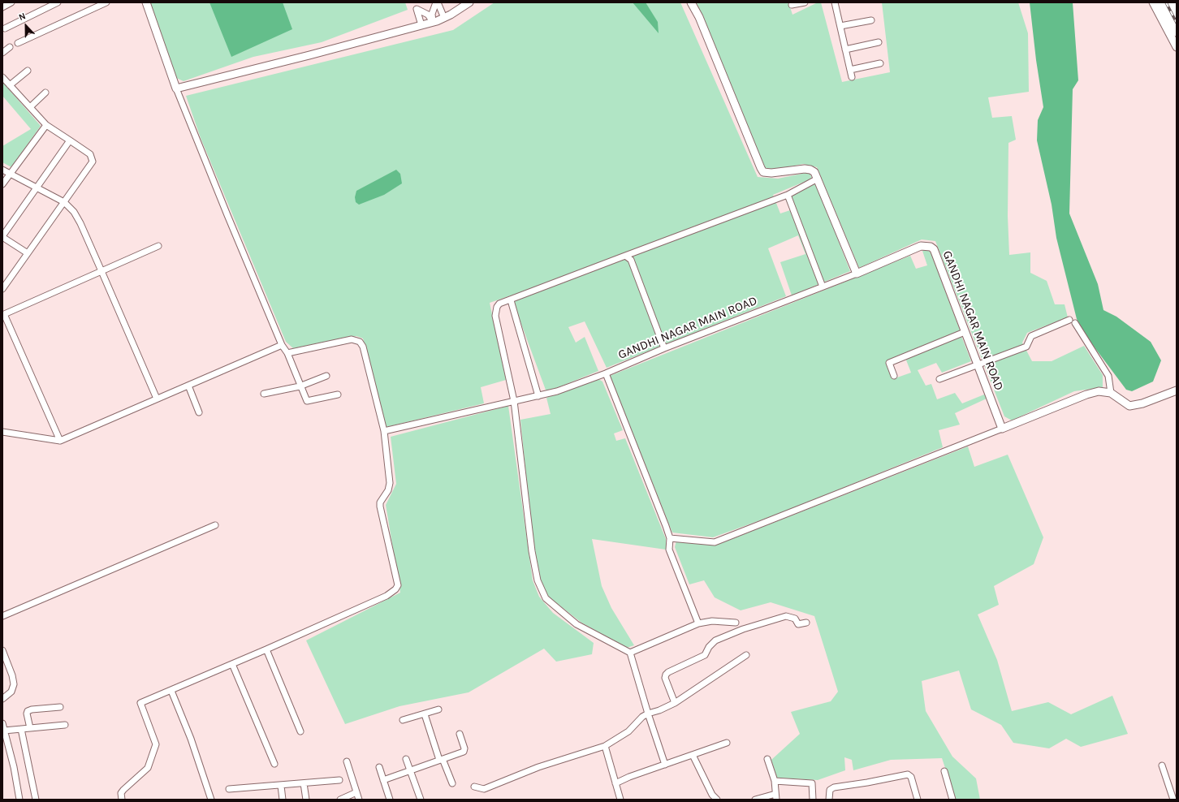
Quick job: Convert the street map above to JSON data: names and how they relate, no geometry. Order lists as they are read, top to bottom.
{
  "streets": {
    "street": ["GANDHI NAGAR MAIN ROAD"]
  },
  "north": "top"
}
